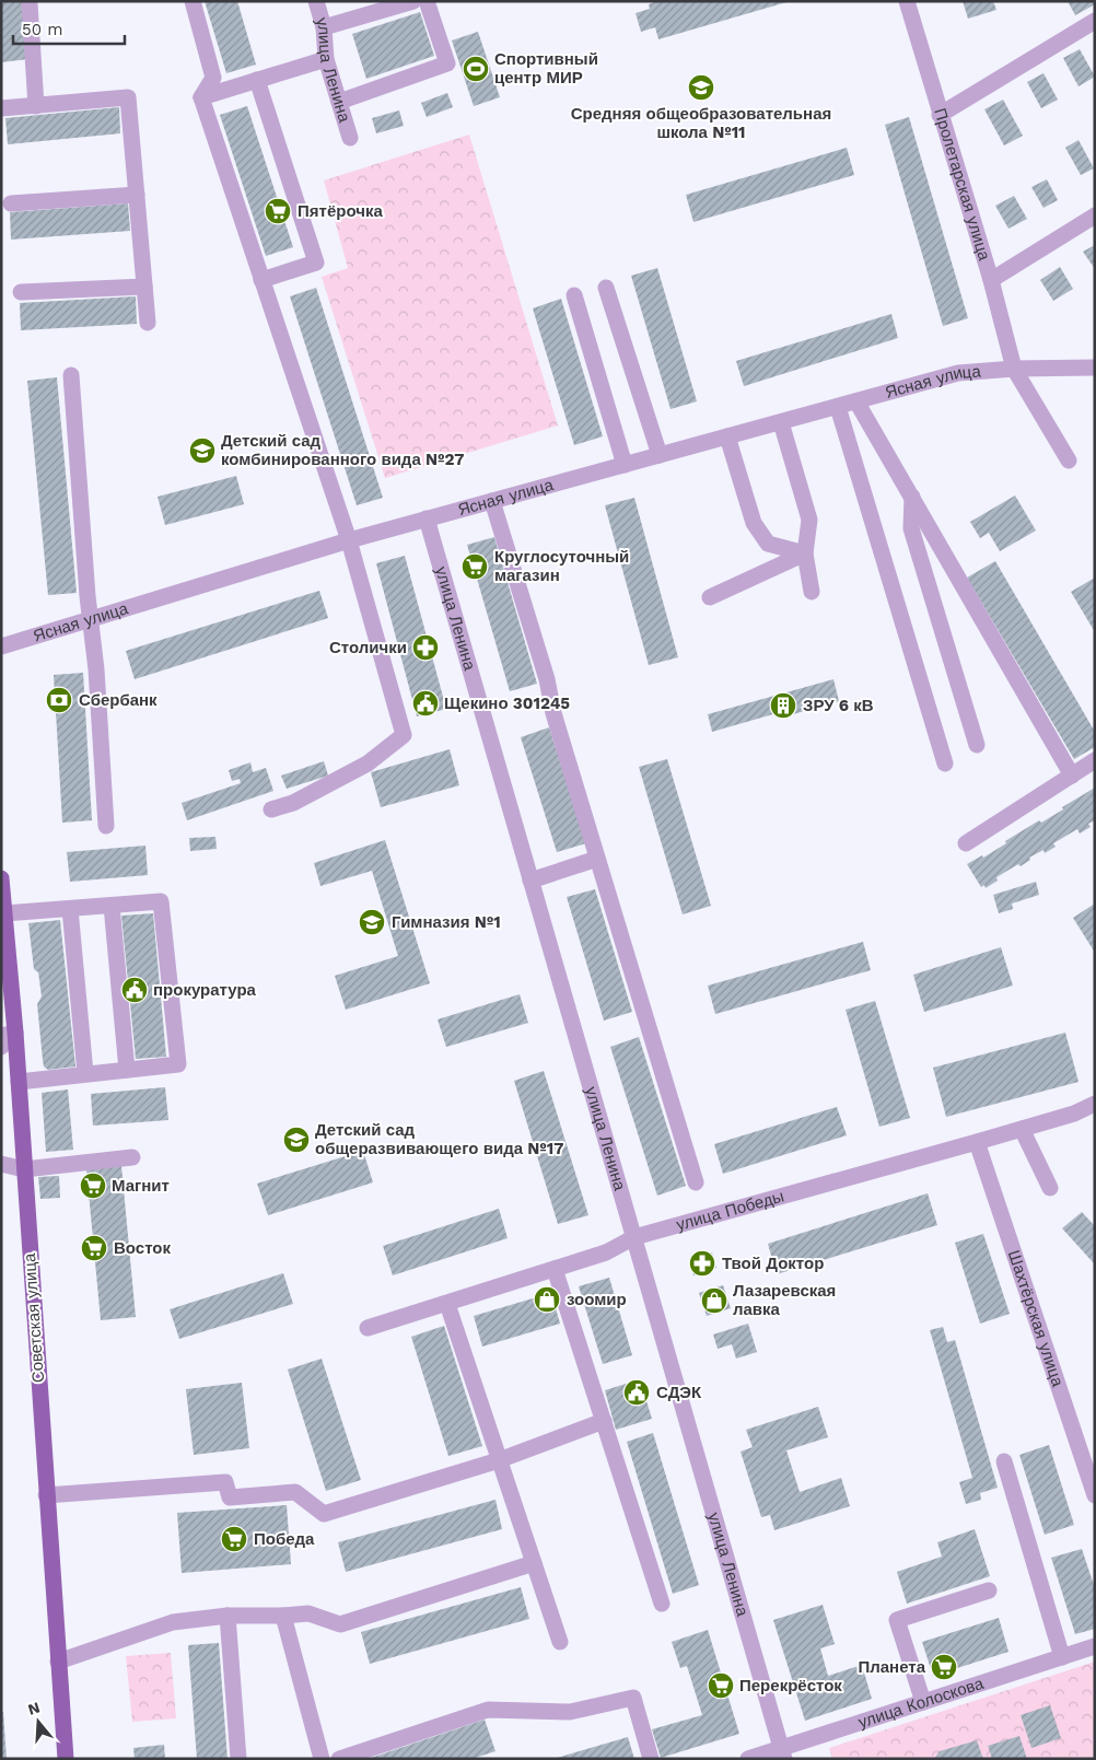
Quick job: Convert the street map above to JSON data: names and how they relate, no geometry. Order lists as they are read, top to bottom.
{
  "streets": {
    "main road": ["Советская улица"],
    "street": [
      "улица Ленина",
      "Пролетарская улица",
      "Ясная улица",
      "улица Победы",
      "Шахтёрская улица",
      "улица Колоскова"
    ]
  },
  "crossings": [
    ["улица Ленина", "Ясная улица"],
    ["улица Ленина", "улица Победы"],
    ["улица Ленина", "улица Колоскова"],
    ["Пролетарская улица", "Ясная улица"],
    ["улица Победы", "Шахтёрская улица"]
  ],
  "places": {
    "sports": ["Спортивный центр МИР"],
    "school or university": [
      "Средняя общеобразовательная школа №11",
      "Детский сад комбинированного вида №27",
      "Гимназия №1",
      "Детский сад общеразвивающего вида №17"
    ],
    "supermarket": [
      "Пятёрочка",
      "Круглосуточный магазин",
      "Магнит",
      "Восток",
      "Победа",
      "Планета",
      "Перекрёсток"
    ],
    "pharmacy": ["Столички", "Твой Доктор"],
    "bank": ["Сбербанк"],
    "public building": ["Щекино 301245", "прокуратура", "СДЭК"],
    "building": ["ЗРУ 6 кВ"],
    "shop": ["зоомир", "Лазаревская лавка"]
  },
  "scale_bar": "50 m",
  "north": "top"
}
